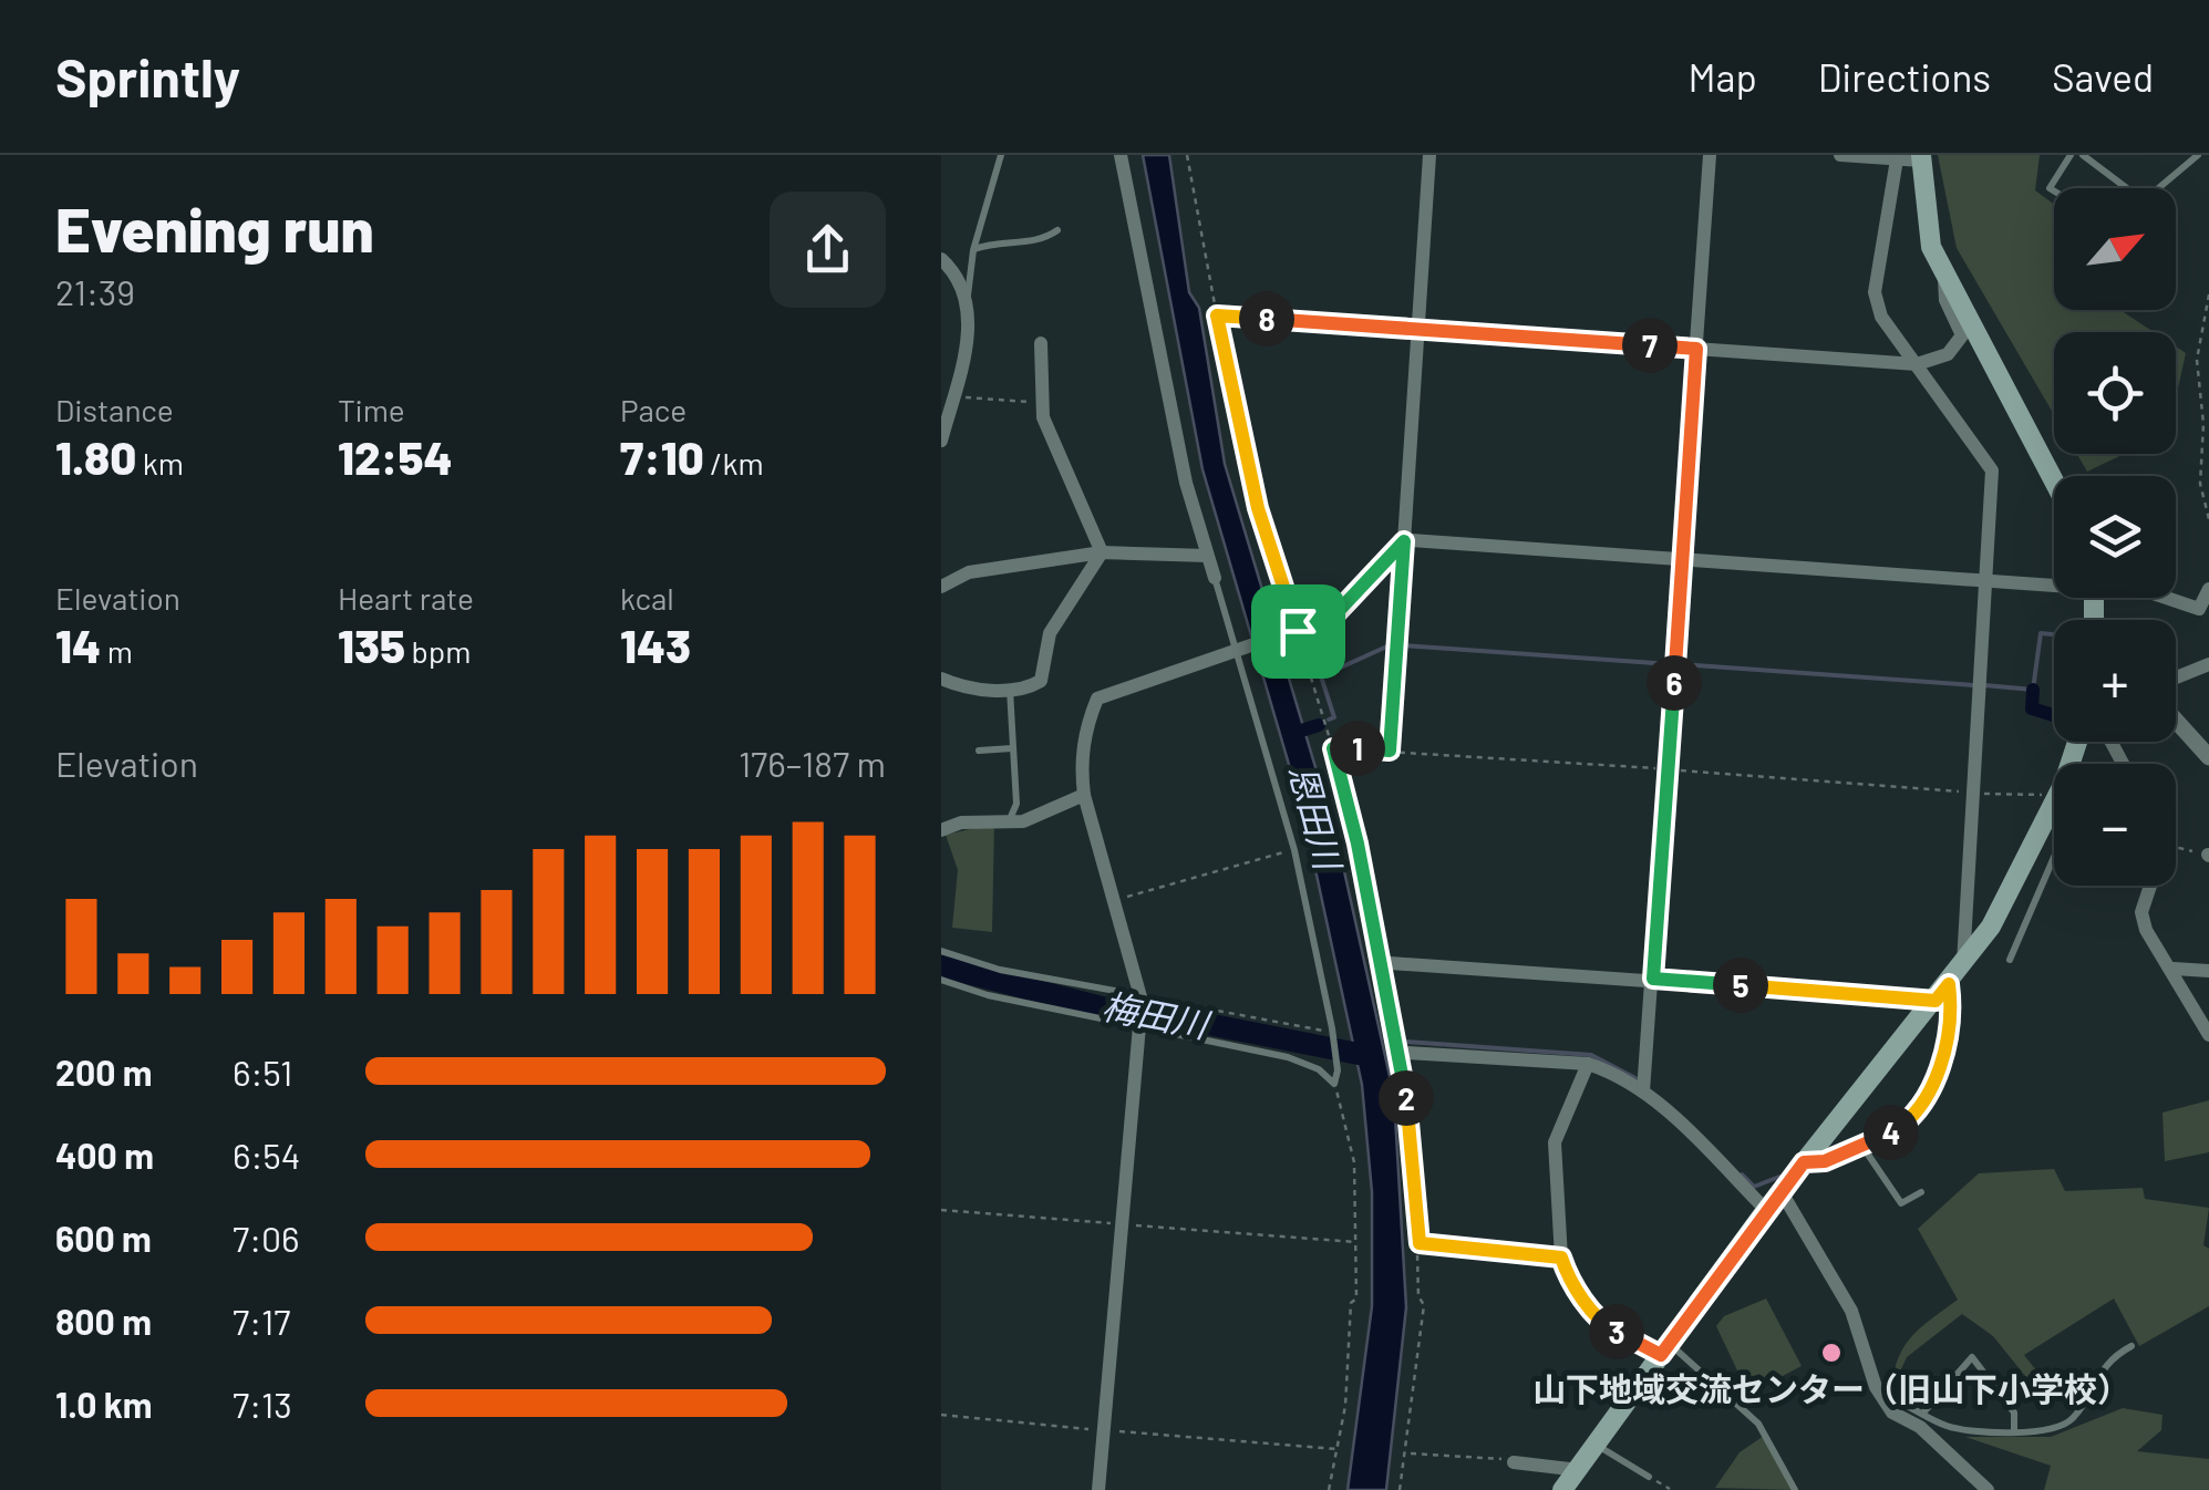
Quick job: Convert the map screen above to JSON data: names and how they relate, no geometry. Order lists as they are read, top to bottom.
{
  "water": ["恩田川", "梅田川"],
  "places": ["山下地域交流センター（旧山下小学校）"],
  "north": "top right",
  "page": {
    "header": "Sprintly",
    "nav": ["Map", "Directions", "Saved"],
    "heading": ["Evening run", "21:39"],
    "map_buttons": ["+", "−"],
    "pins": [
      "8",
      "7",
      "6",
      "1",
      "5",
      "2",
      "4",
      "3"
    ],
    "stats": [
      ["Distance", "1.80 km"],
      ["Time", "12:54"],
      ["Pace", "7:10 /km"],
      ["Elevation", "14 m"],
      ["Heart rate", "135 bpm"],
      ["kcal", "143"]
    ],
    "chart": ["Elevation", "176–187 m"],
    "list": [
      {
        "name": "200 m",
        "note": "6:51"
      },
      {
        "name": "400 m",
        "note": "6:54"
      },
      {
        "name": "600 m",
        "note": "7:06"
      },
      {
        "name": "800 m",
        "note": "7:17"
      },
      {
        "name": "1.0 km",
        "note": "7:13"
      }
    ]
  }
}
